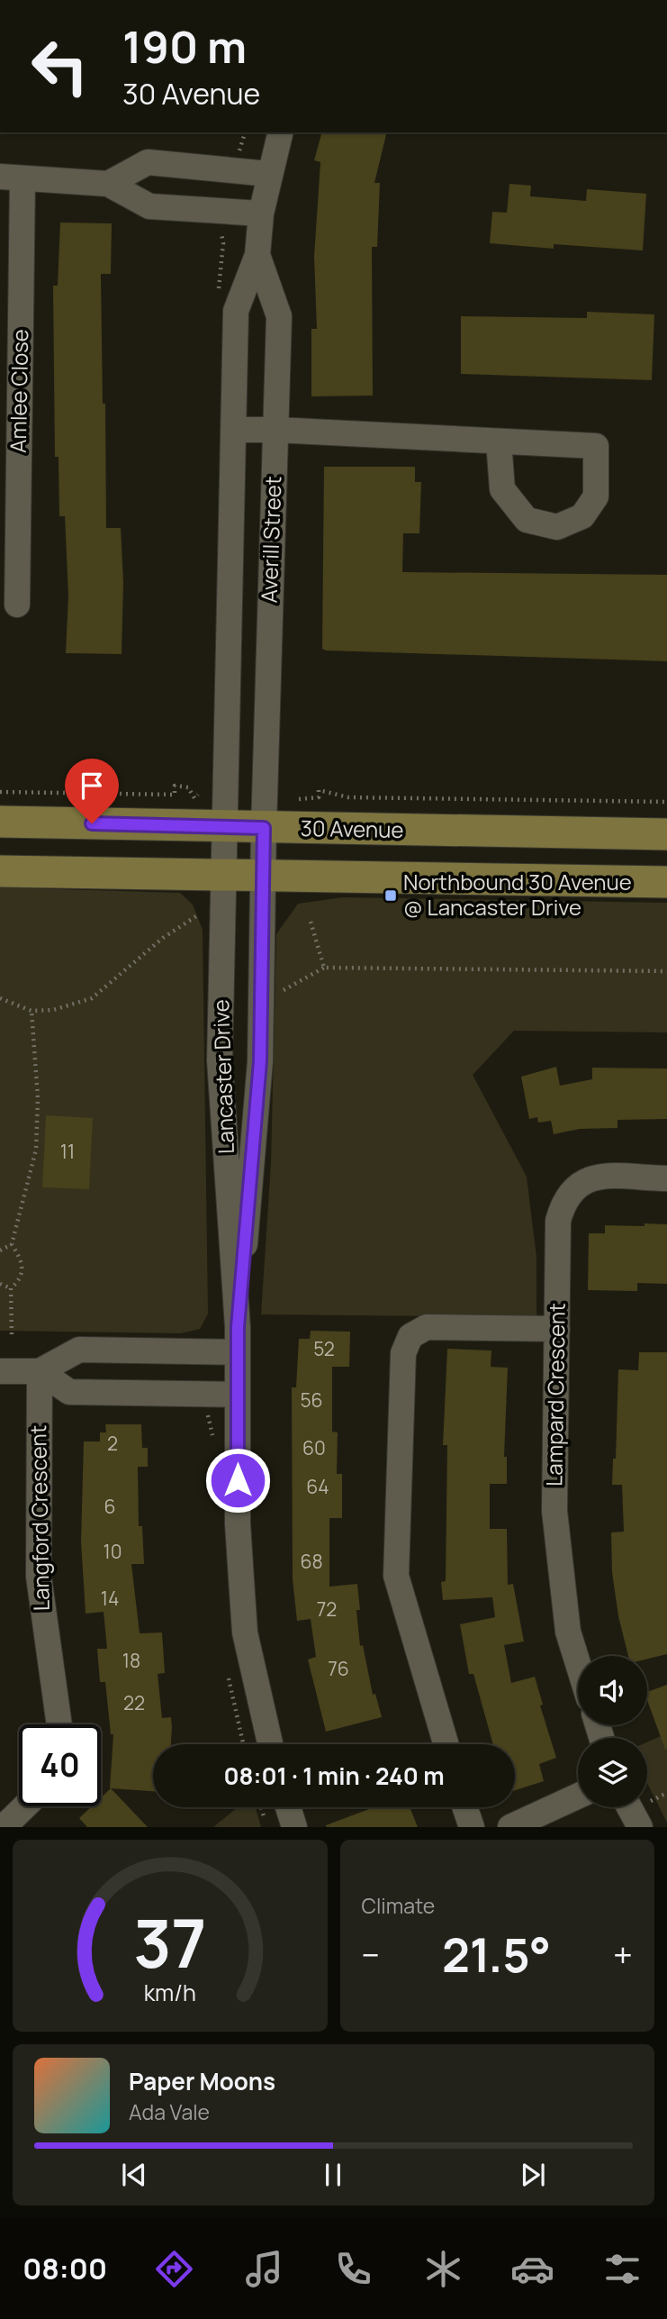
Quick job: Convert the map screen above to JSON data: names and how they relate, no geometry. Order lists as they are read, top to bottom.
{
  "streets": {
    "main road": ["30 Avenue"],
    "street": [
      "Amlee Close",
      "Averill Street",
      "Lancaster Drive",
      "Lampard Crescent",
      "Langford Crescent"
    ]
  },
  "crossings": [
    ["Averill Street", "30 Avenue"],
    ["Averill Street", "Lancaster Drive"],
    ["30 Avenue", "Lancaster Drive"]
  ],
  "places": {
    "transit": ["Northbound 30 Avenue @ Lancaster Drive"]
  },
  "house_numbers": [
    "11",
    "52",
    "56",
    "2",
    "60",
    "64",
    "6",
    "10",
    "68",
    "14",
    "72",
    "18",
    "76",
    "22"
  ],
  "page": {
    "turn": ["190 m", "30 Avenue"],
    "limit": "40",
    "trip": "08:01 · 1 min · 240 m",
    "tile": "Climate",
    "heat": ["−", "21.5°", "+"],
    "song": ["Paper Moons", "Ada Vale"],
    "tabs": "08:00",
    "gauge": ["37", "km/h"]
  }
}
